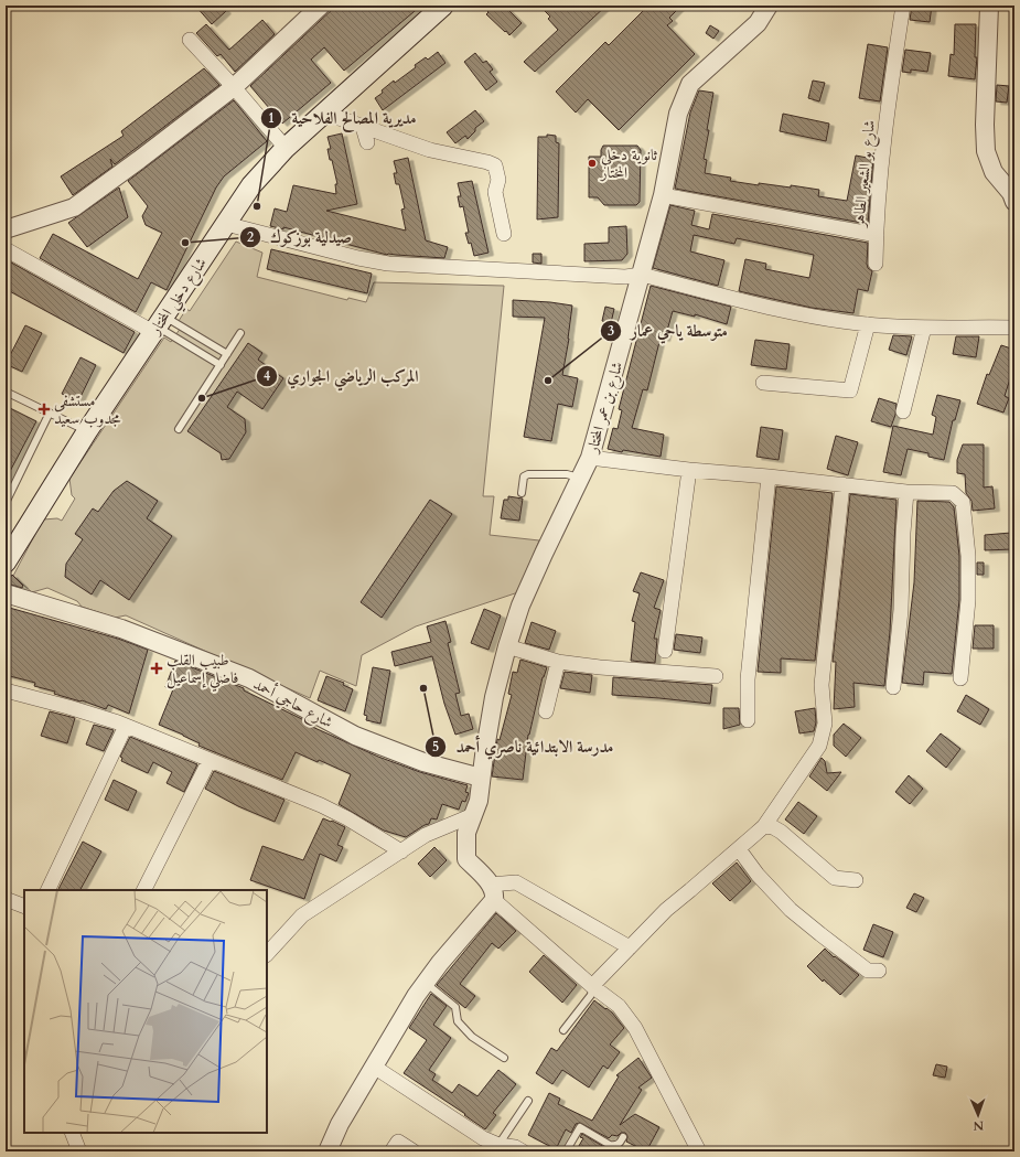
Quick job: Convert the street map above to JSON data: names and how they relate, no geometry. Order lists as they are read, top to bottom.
{
  "streets": {
    "main road": ["شارع دخلي المختار"],
    "street": ["شارع بو الشعير الطاهر", "شارع بن عمر المختار", "شارع حاجي أحمد"]
  },
  "crossings": [
    ["شارع بو الشعير الطاهر", "شارع بن عمر المختار"],
    ["شارع بن عمر المختار", "شارع حاجي أحمد"]
  ],
  "places": {
    "other": [
      "ثانوية دخلي المختار",
      "مديرية المصالح الفلاحية",
      "صيدلية بوزكوك",
      "متوسطة ياحي عمار",
      "المركب الرياضي الجواري",
      "مدرسة الابتدائية ناصري أحمد"
    ],
    "health": ["مستشفى مجدوب سعيد", "طبيب القلب فاضلي إسماعيل"]
  },
  "north": "bottom"
}
